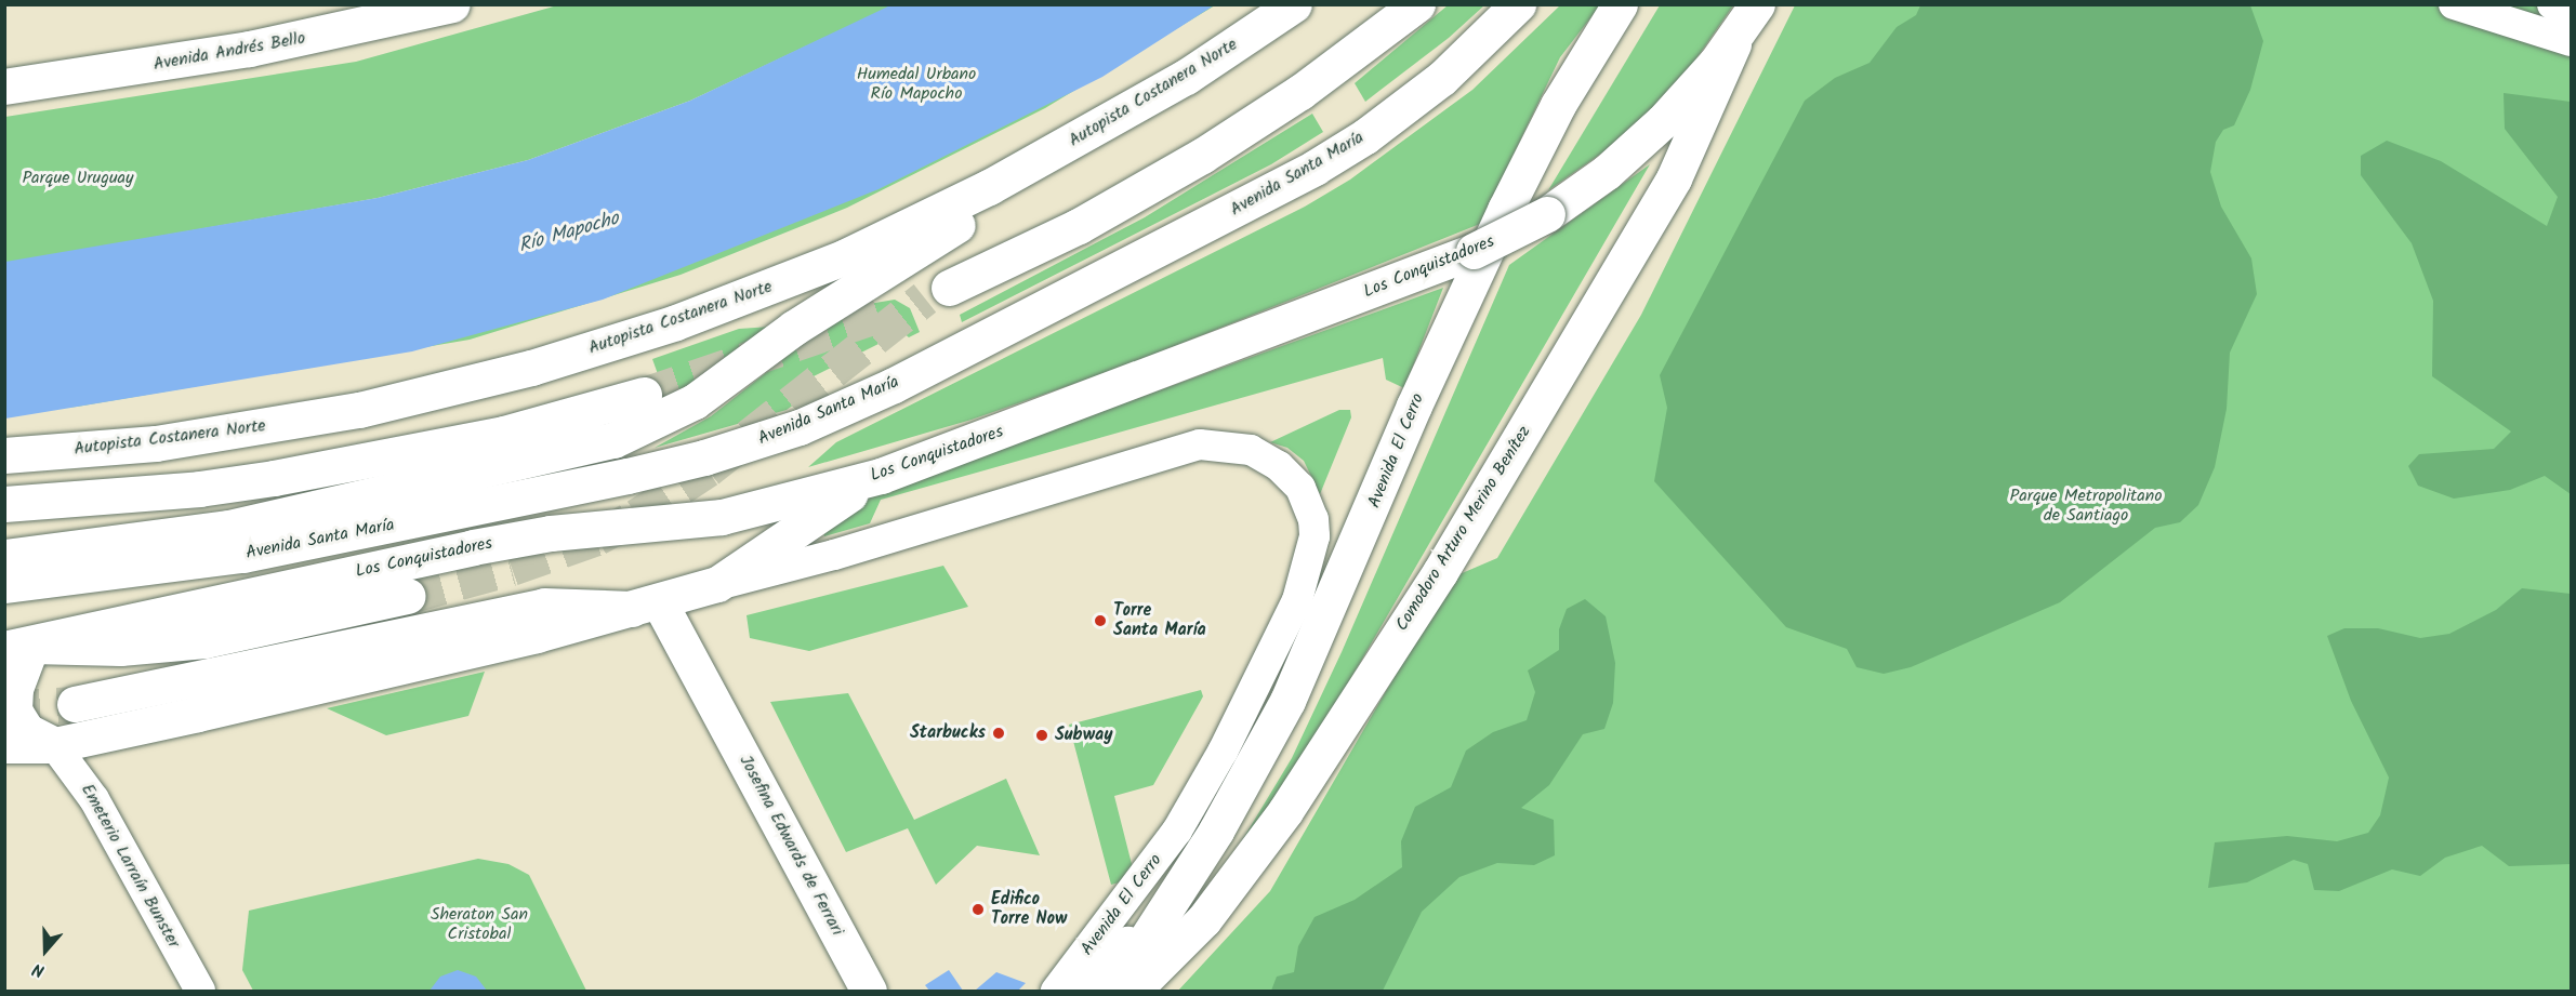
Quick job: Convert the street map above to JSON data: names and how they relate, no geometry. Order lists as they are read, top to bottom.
{
  "streets": {
    "main road": [
      "Avenida Andrés Bello",
      "Autopista Costanera Norte",
      "Avenida Santa María",
      "Los Conquistadores",
      "Avenida El Cerro",
      "Comodoro Arturo Merino Benítez",
      "Josefina Edwards de Ferrari"
    ],
    "street": ["Emeterio Larraín Bunster"]
  },
  "crossings": [
    ["Los Conquistadores", "Comodoro Arturo Merino Benítez"]
  ],
  "water": ["Río Mapocho"],
  "parks": [
    "Humedal Urbano Río Mapocho",
    "Parque Uruguay",
    "Parque Metropolitano de Santiago",
    "Sheraton San Cristobal"
  ],
  "places": [
    "Torre Santa María",
    "Starbucks",
    "Subway",
    "Edifico Torre Now"
  ],
  "north": "bottom"
}
